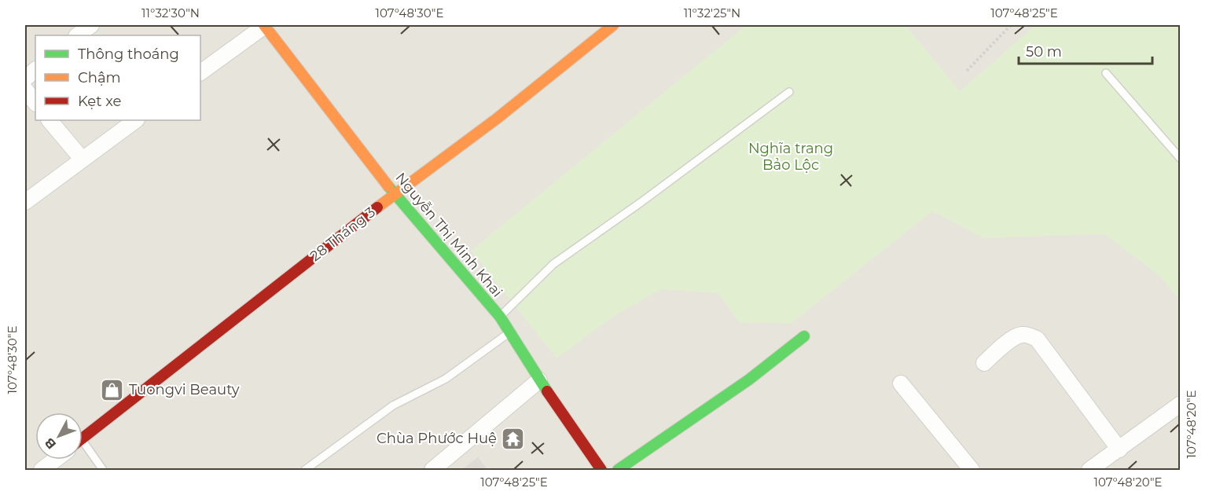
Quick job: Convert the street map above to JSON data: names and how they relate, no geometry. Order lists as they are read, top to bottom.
{
  "streets": {
    "street": ["28 Tháng 3", "Nguyễn Thị Minh Khai"]
  },
  "crossings": [
    ["28 Tháng 3", "Nguyễn Thị Minh Khai"]
  ],
  "parks": ["Nghĩa trang Bảo Lộc"],
  "places": {
    "shop": ["Tuongvi Beauty"],
    "temple": ["Chùa Phước Huệ"]
  },
  "legend": ["Thông thoáng", "Chậm", "Kẹt xe"],
  "scale_bar": "50 m",
  "north": "bottom left",
  "coordinates": [
    "11°32'30\"N",
    "107°48'30\"E",
    "11°32'25\"N",
    "107°48'25\"E",
    "107°48'20\"E"
  ]
}
